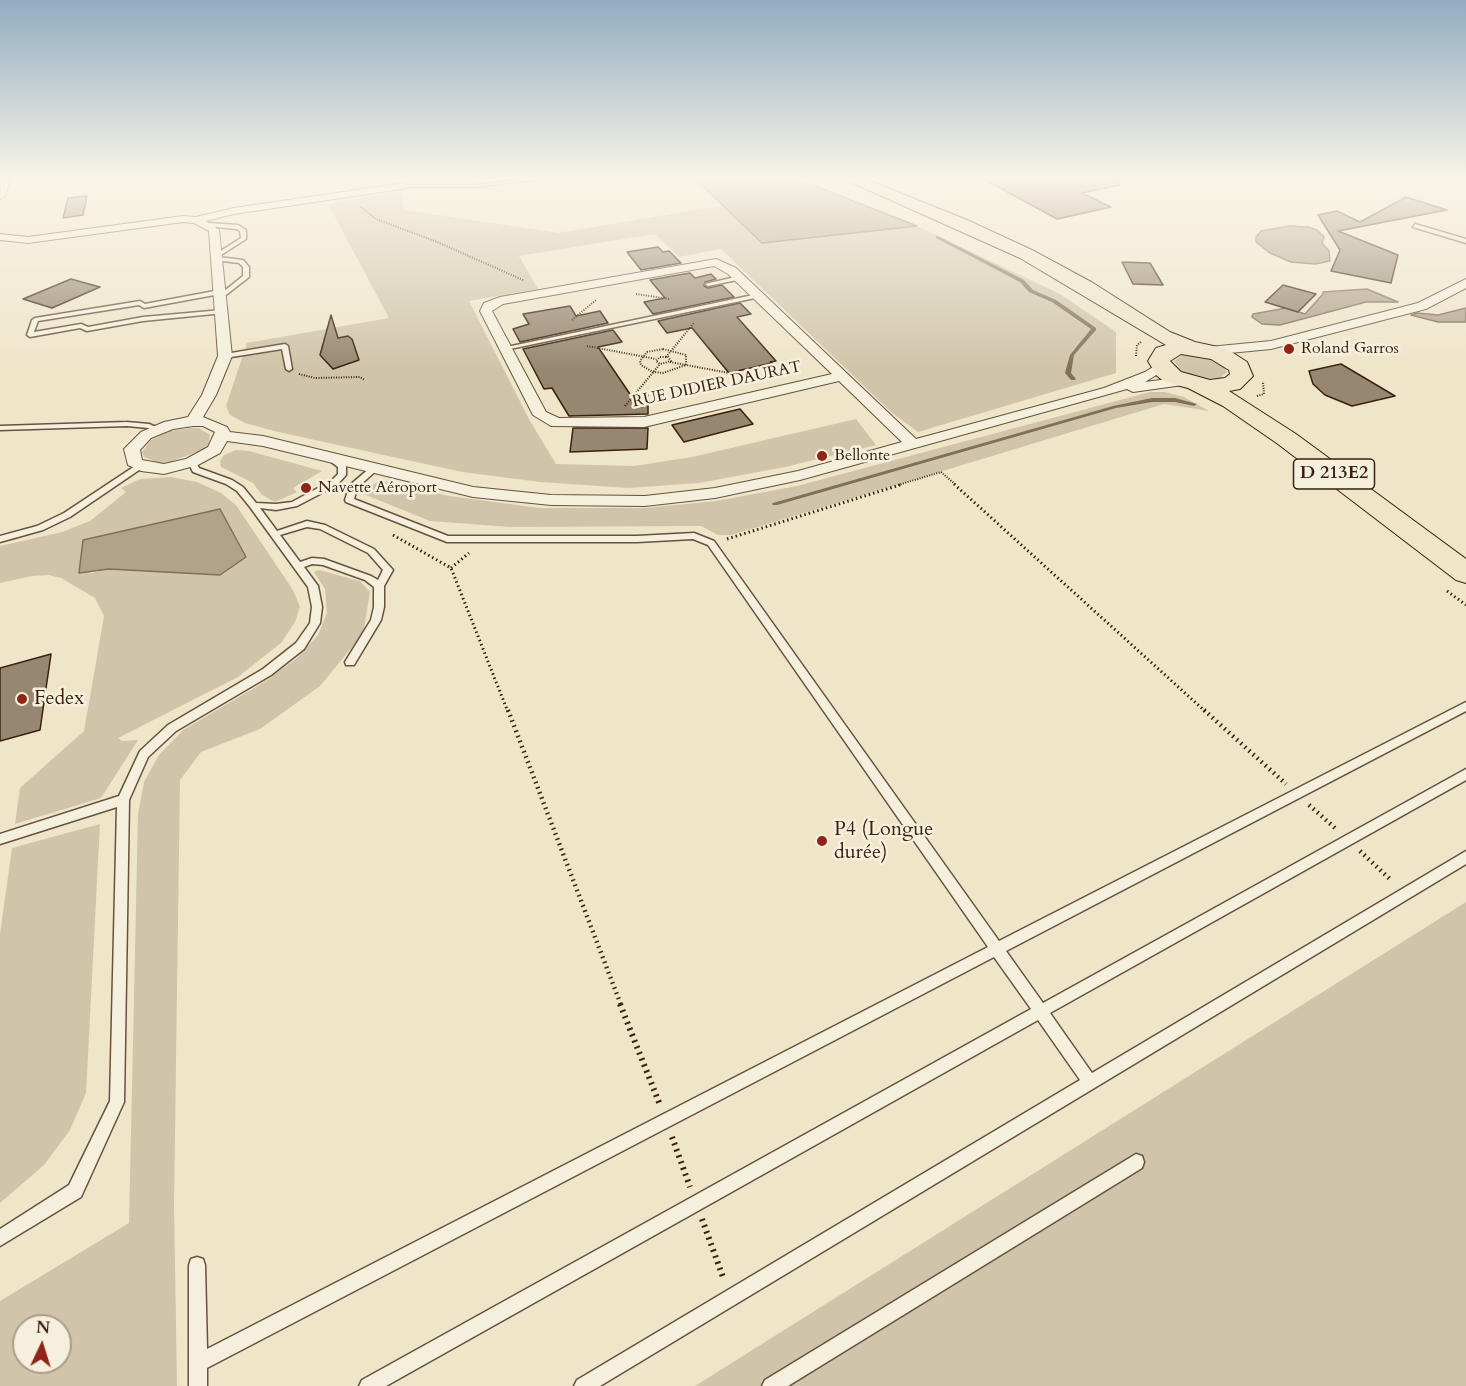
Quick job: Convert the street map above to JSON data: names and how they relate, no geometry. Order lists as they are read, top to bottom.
{
  "streets": {
    "main road": ["D 213E2"],
    "street": ["RUE DIDIER DAURAT"]
  },
  "places": [
    "Roland Garros",
    "Bellonte",
    "Navette Aéroport",
    "Fedex",
    "P4 (Longue durée)"
  ],
  "north": "top"
}
